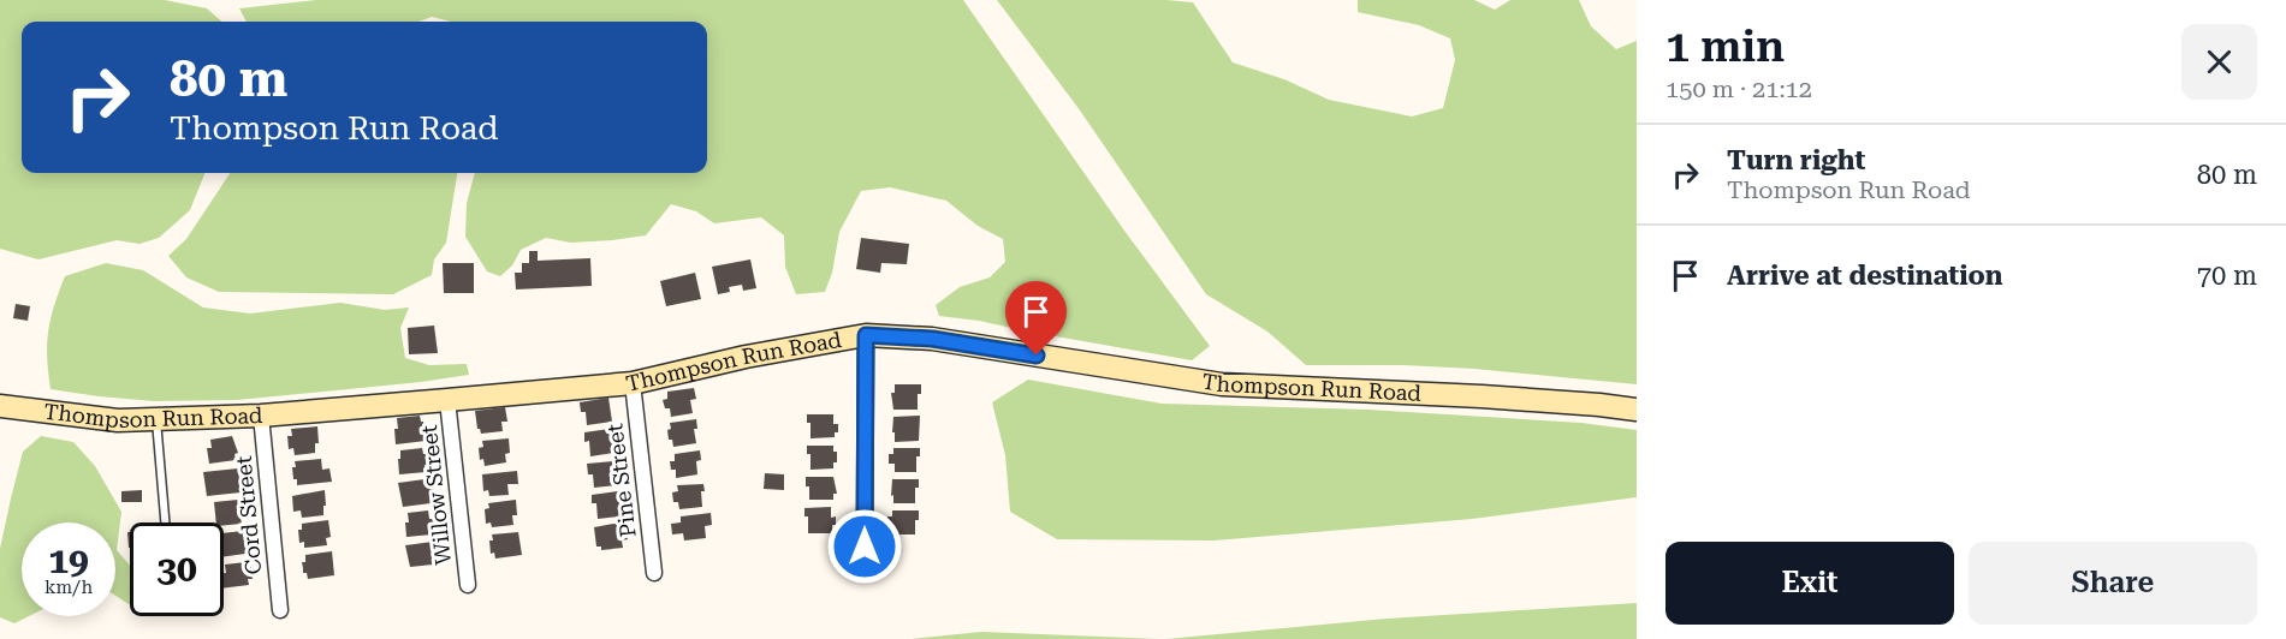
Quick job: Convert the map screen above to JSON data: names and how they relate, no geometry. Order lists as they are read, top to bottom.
{
  "streets": {
    "street": [
      "Thompson Run Road",
      "Pine Street",
      "Willow Street",
      "Cord Street"
    ]
  },
  "crossings": [
    ["Thompson Run Road", "Pine Street"],
    ["Thompson Run Road", "Willow Street"],
    ["Thompson Run Road", "Cord Street"]
  ],
  "page": {
    "heading": ["1 min", "150 m · 21:12"],
    "turn": ["80 m", "Thompson Run Road"],
    "list": [
      {
        "name": "Turn right",
        "note": "Thompson Run Road",
        "value": "80 m"
      },
      {
        "name": "Arrive at destination",
        "value": "70 m"
      }
    ],
    "speed": "19 km/h",
    "limit": "30",
    "buttons": ["Exit", "Share"]
  }
}
